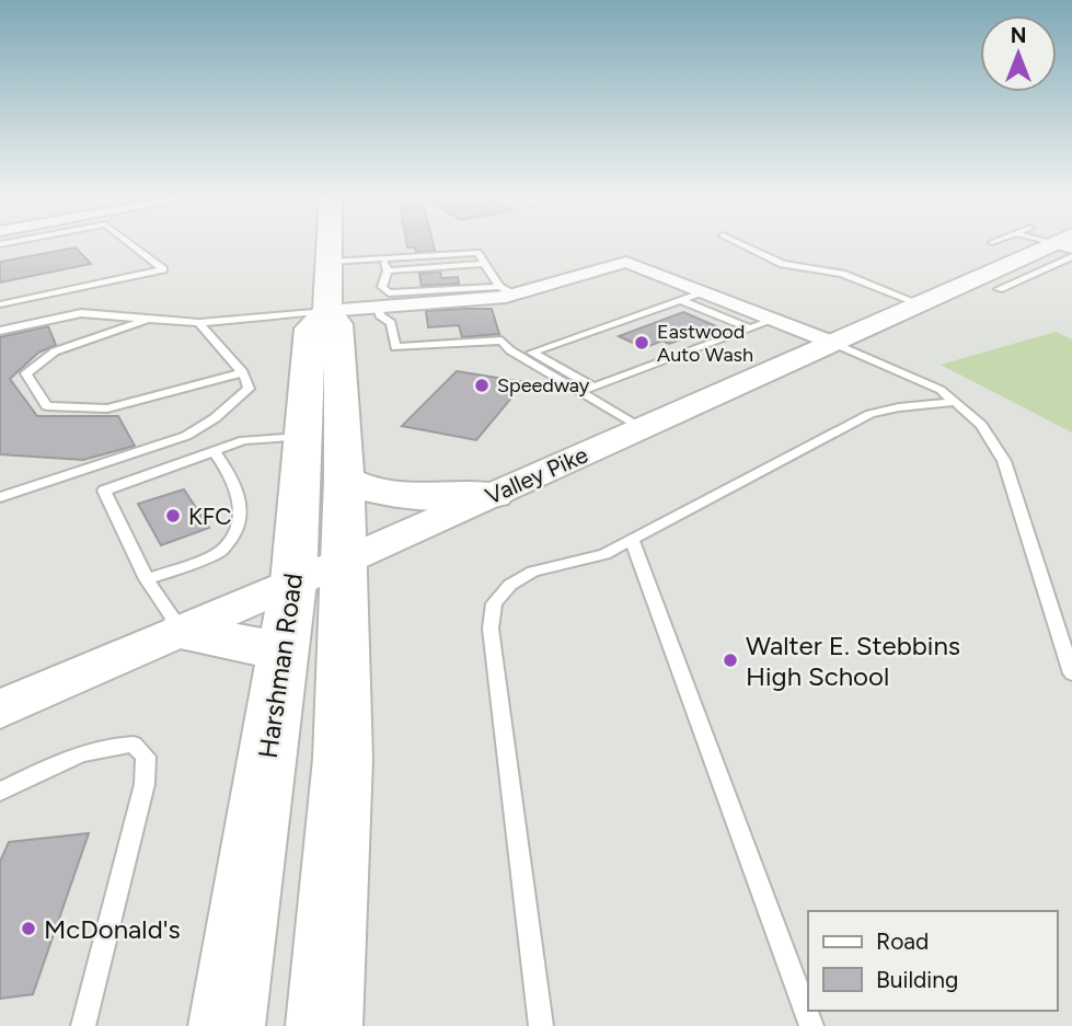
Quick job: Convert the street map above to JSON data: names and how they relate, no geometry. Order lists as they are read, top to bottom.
{
  "streets": {
    "main road": ["Harshman Road"],
    "street": ["Valley Pike"]
  },
  "crossings": [
    ["Valley Pike", "Harshman Road"]
  ],
  "places": [
    "Eastwood Auto Wash",
    "Speedway",
    "KFC",
    "Walter E. Stebbins High School",
    "McDonald's"
  ],
  "legend": ["Road", "Building"],
  "north": "top"
}
